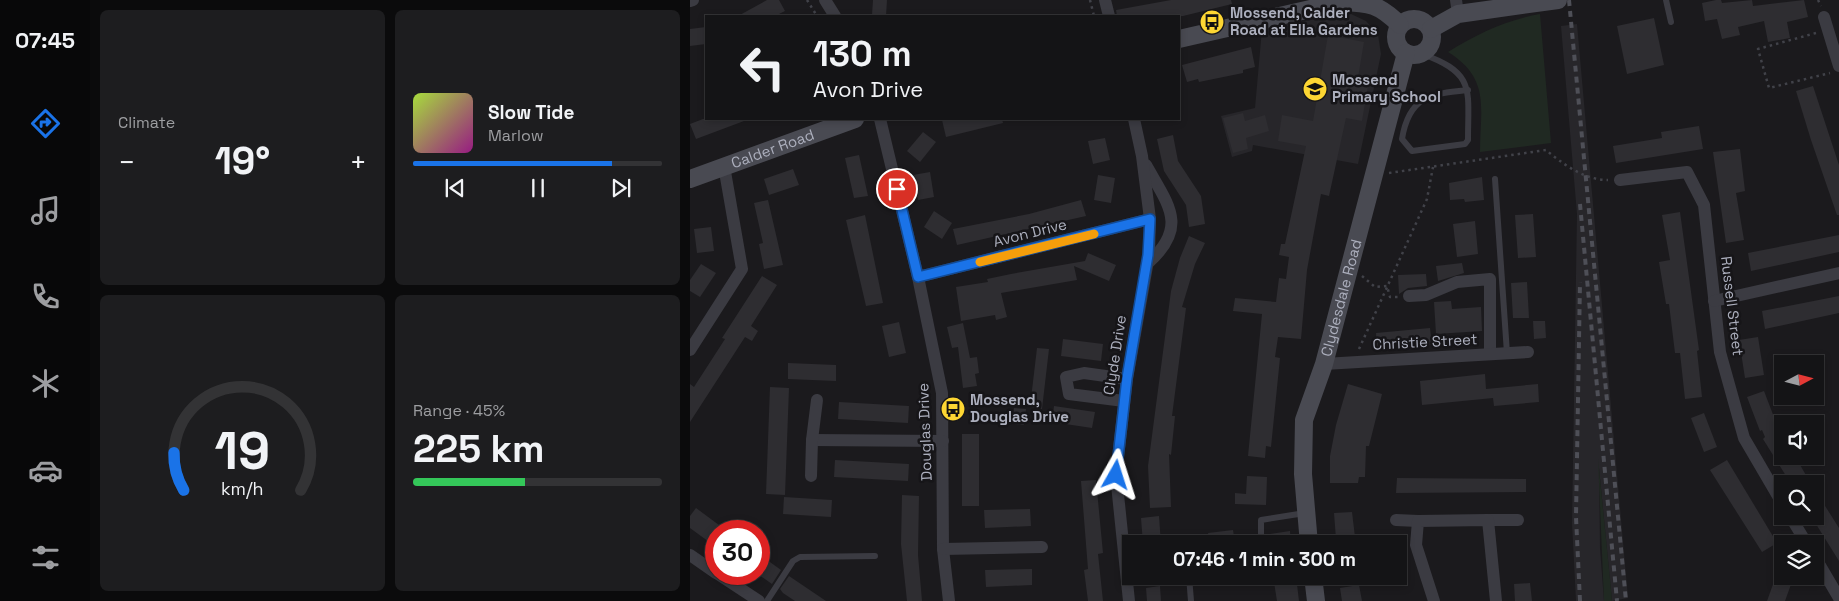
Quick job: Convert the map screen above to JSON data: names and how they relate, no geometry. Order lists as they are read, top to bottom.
{
  "streets": {
    "main road": ["Calder Road", "Clydesdale Road"],
    "street": [
      "Avon Drive",
      "Russell Street",
      "Christie Street",
      "Clyde Drive",
      "Douglas Drive"
    ]
  },
  "crossings": [
    ["Avon Drive", "Clyde Drive"],
    ["Avon Drive", "Douglas Drive"],
    ["Clydesdale Road", "Christie Street"]
  ],
  "places": {
    "bus stop": ["Mossend, Calder Road at Ella Gardens", "Mossend, Douglas Drive"],
    "school or university": ["Mossend Primary School"]
  },
  "north": "right",
  "page": {
    "tabs": "07:45",
    "tile": [
      "Climate",
      ["Range · 45%", "225 km"]
    ],
    "turn": ["130 m", "Avon Drive"],
    "song": ["Slow Tide", "Marlow"],
    "heat": ["−", "19°", "+"],
    "limit": "30",
    "trip": "07:46 · 1 min · 300 m",
    "gauge": ["19", "km/h"]
  }
}
